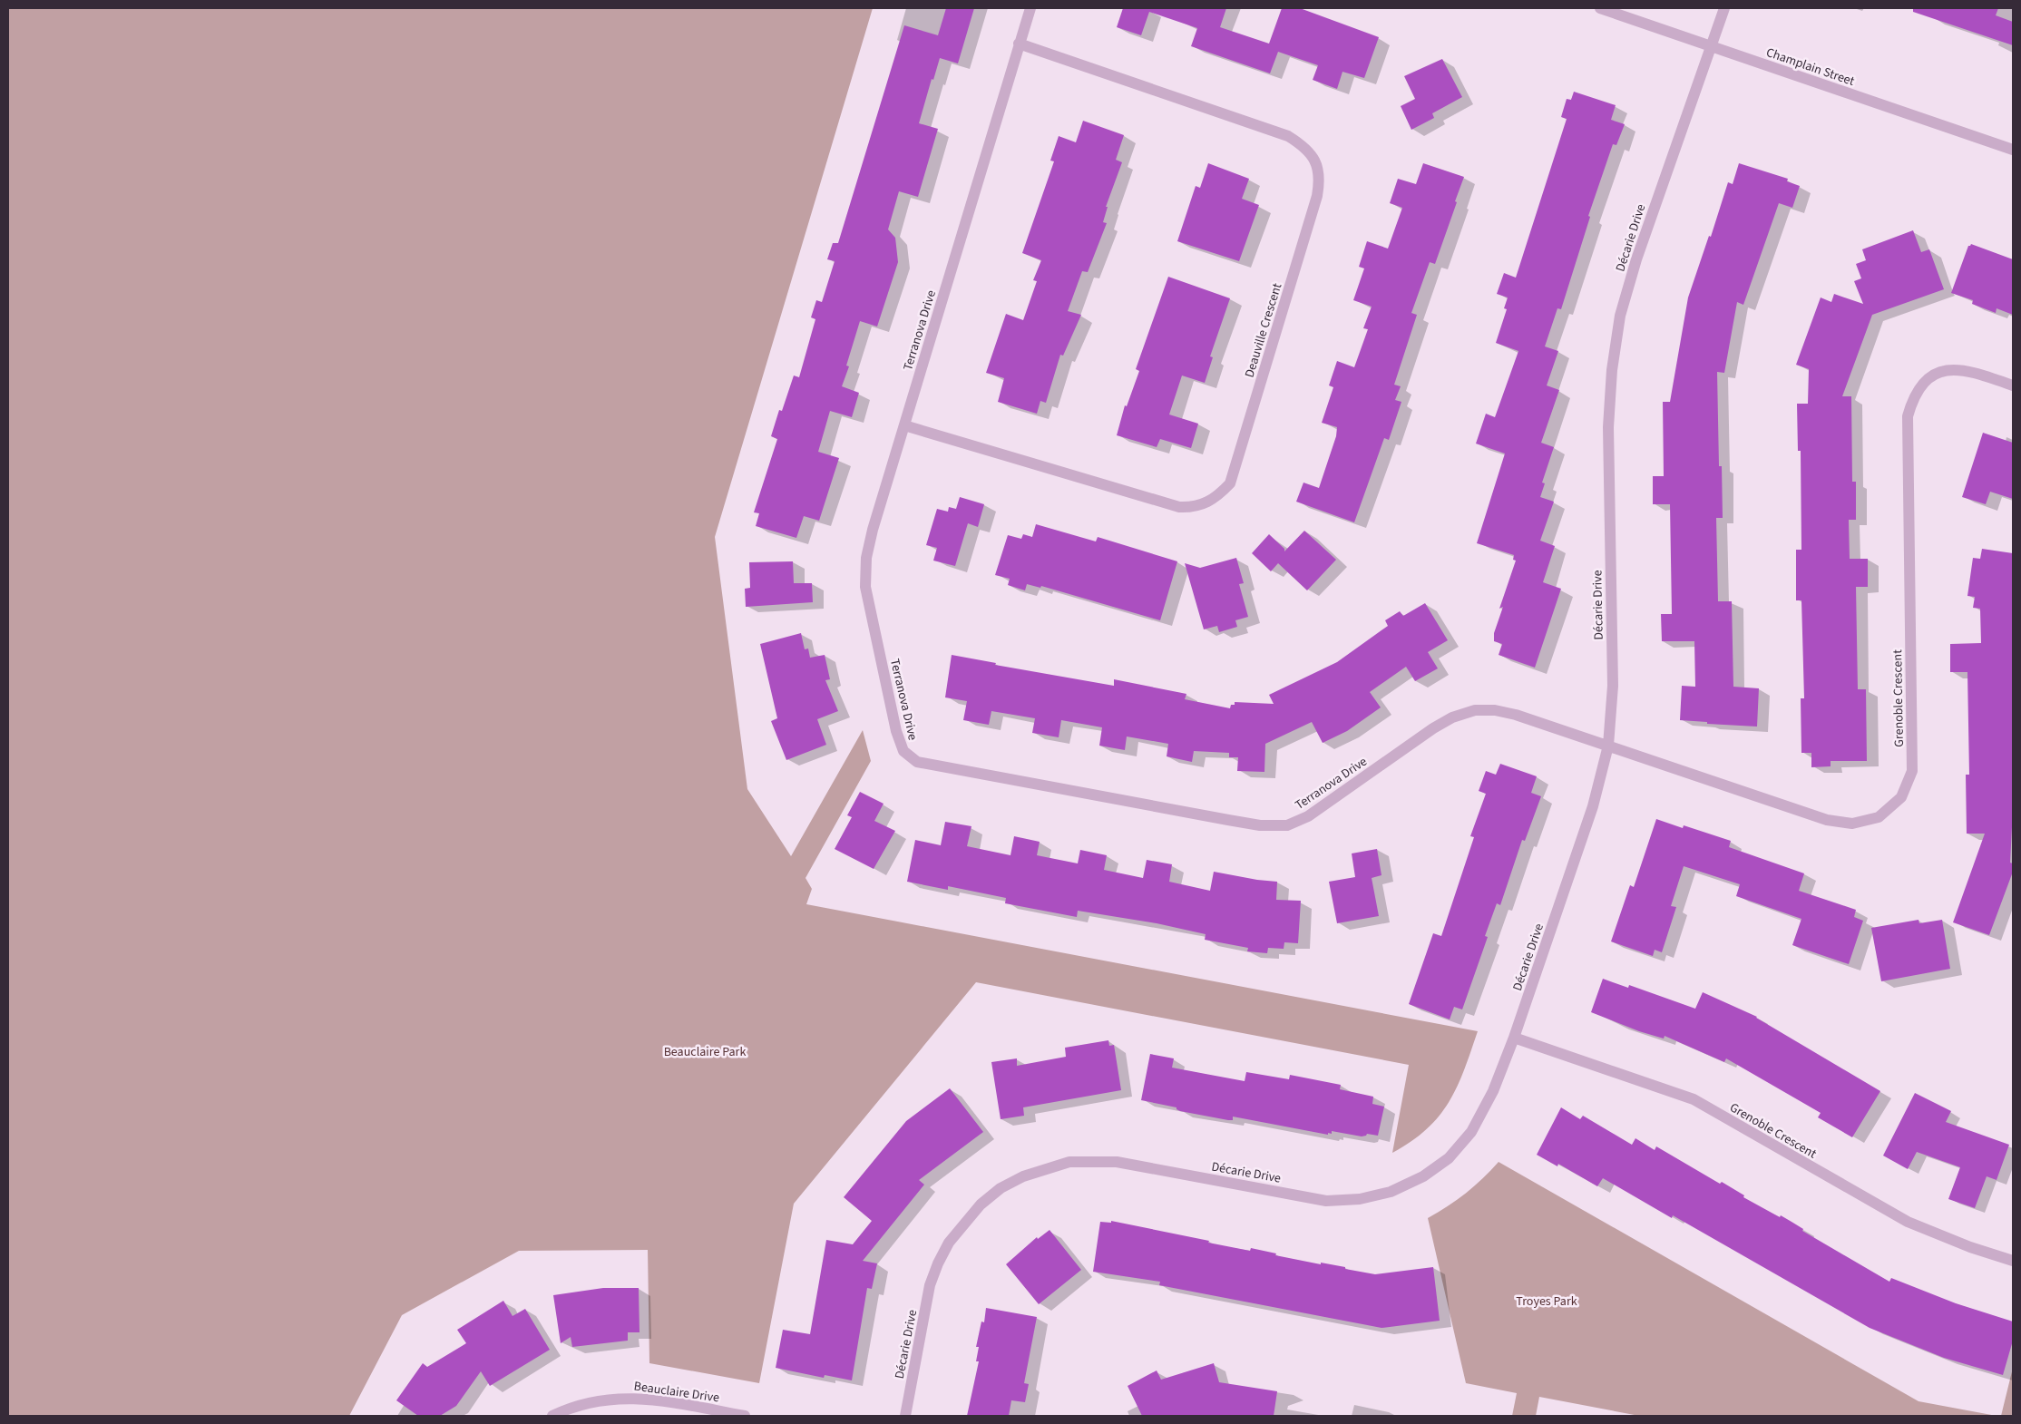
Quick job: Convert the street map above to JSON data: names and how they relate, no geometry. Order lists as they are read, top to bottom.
{
  "streets": {
    "street": [
      "Champlain Street",
      "Décarie Drive",
      "Terranova Drive",
      "Deauville Crescent",
      "Grenoble Crescent",
      "Beauclaire Drive"
    ]
  },
  "crossings": [
    ["Champlain Street", "Décarie Drive"],
    ["Décarie Drive", "Terranova Drive"],
    ["Décarie Drive", "Grenoble Crescent"],
    ["Terranova Drive", "Deauville Crescent"],
    ["Terranova Drive", "Grenoble Crescent"]
  ],
  "parks": ["Beauclaire Park", "Troyes Park"]
}
